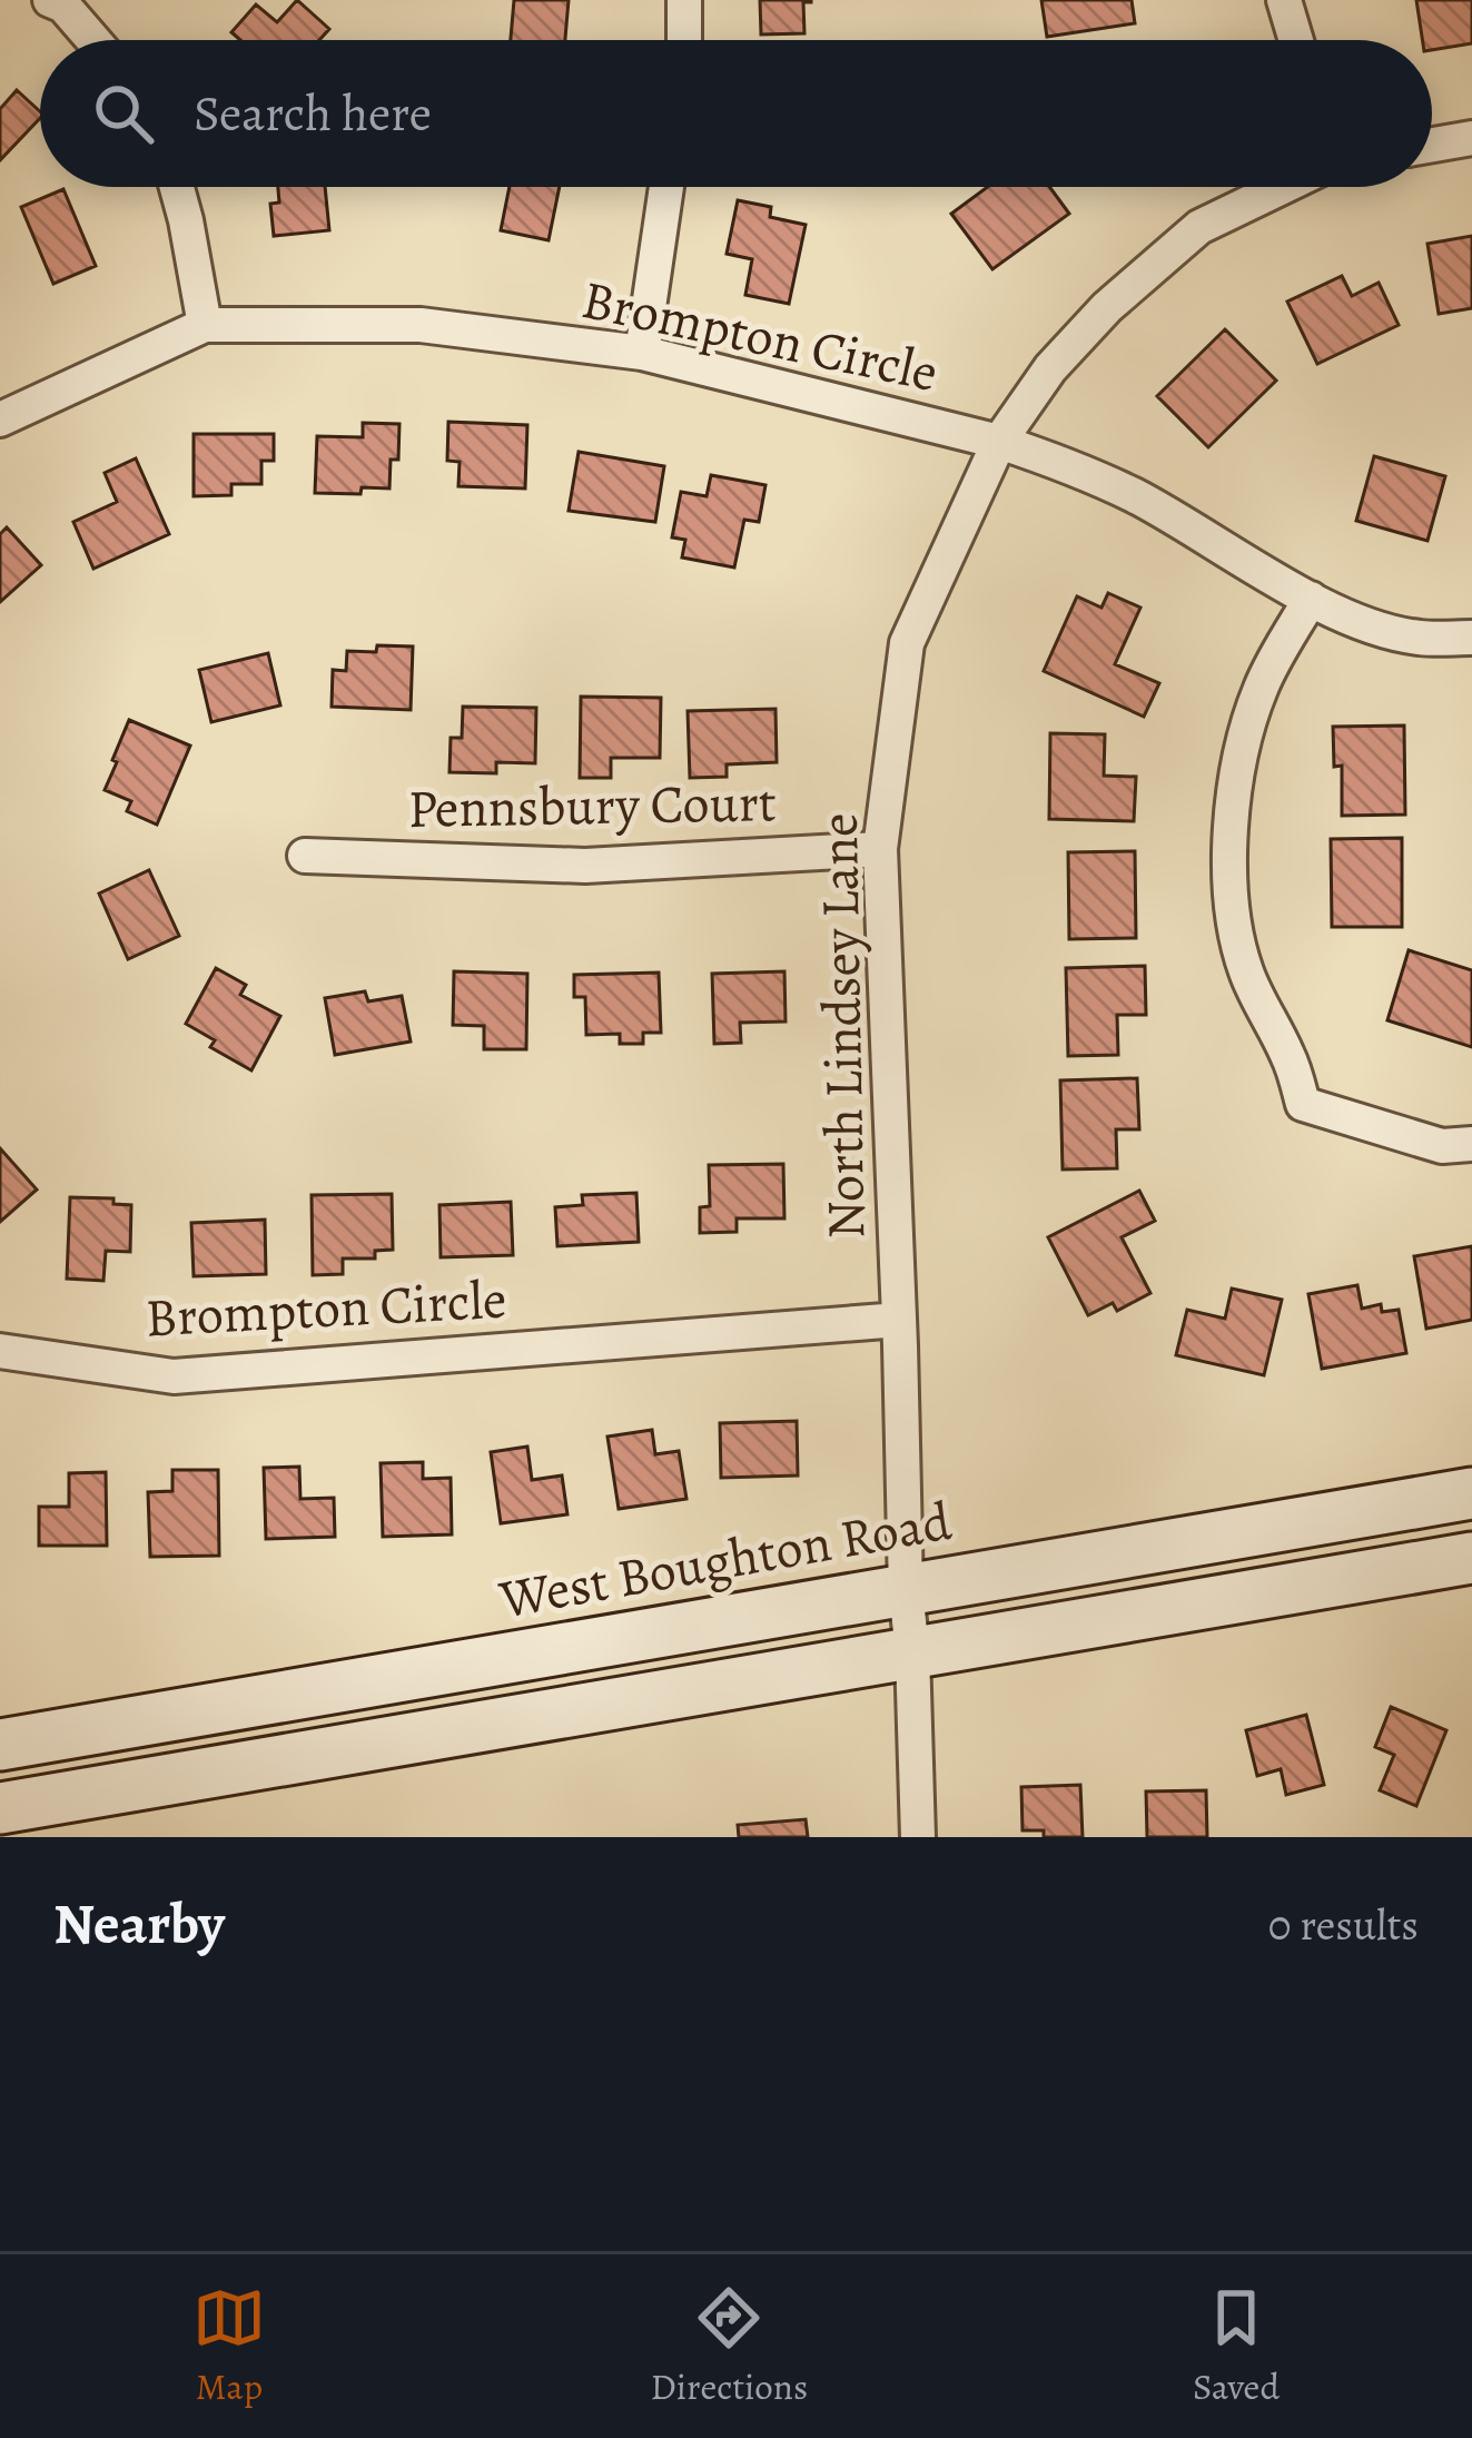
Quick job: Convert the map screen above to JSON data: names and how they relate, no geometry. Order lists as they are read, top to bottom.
{
  "streets": {
    "main road": ["West Boughton Road"],
    "street": ["Brompton Circle", "Pennsbury Court", "North Lindsey Lane"]
  },
  "crossings": [
    ["Brompton Circle", "North Lindsey Lane"],
    ["Pennsbury Court", "North Lindsey Lane"],
    ["North Lindsey Lane", "West Boughton Road"]
  ],
  "page": {
    "search": "Search here",
    "heading": ["Nearby", "0 results"],
    "nav": ["Map", "Directions", "Saved"]
  }
}
